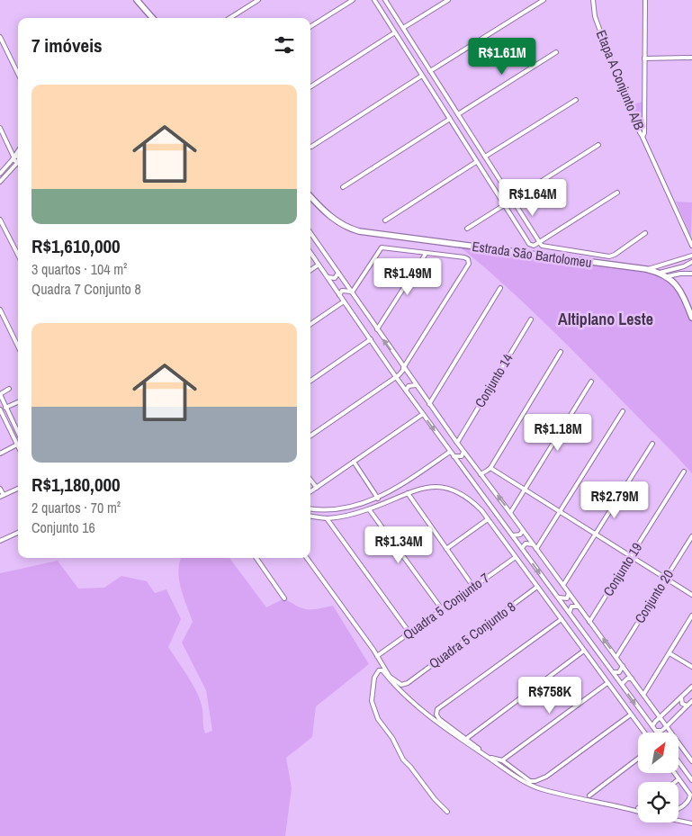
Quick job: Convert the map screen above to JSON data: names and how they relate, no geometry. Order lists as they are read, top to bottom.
{
  "streets": {
    "street": [
      "Etapa A Conjunto A/B",
      "Estrada São Bartolomeu",
      "Conjunto 14",
      "Conjunto 19",
      "Conjunto 20",
      "Quadra 5 Conjunto 7",
      "Quadra 5 Conjunto 8"
    ]
  },
  "crossings": [
    ["Quadra 5 Conjunto 7", "Quadra 5 Conjunto 8"]
  ],
  "districts": ["Altiplano Leste"],
  "north": "top right",
  "page": {
    "heading": "7 imóveis",
    "price": [
      "R$1.61M",
      "R$1.64M",
      "R$1.49M",
      "R$1.18M",
      "R$2.79M",
      "R$1.34M",
      "R$758K"
    ],
    "list": [
      {
        "name": "R$1,610,000",
        "note": "3 quartos · 104 m² · Quadra 7 Conjunto 8"
      },
      {
        "name": "R$1,180,000",
        "note": "2 quartos · 70 m² · Conjunto 16"
      }
    ]
  }
}
